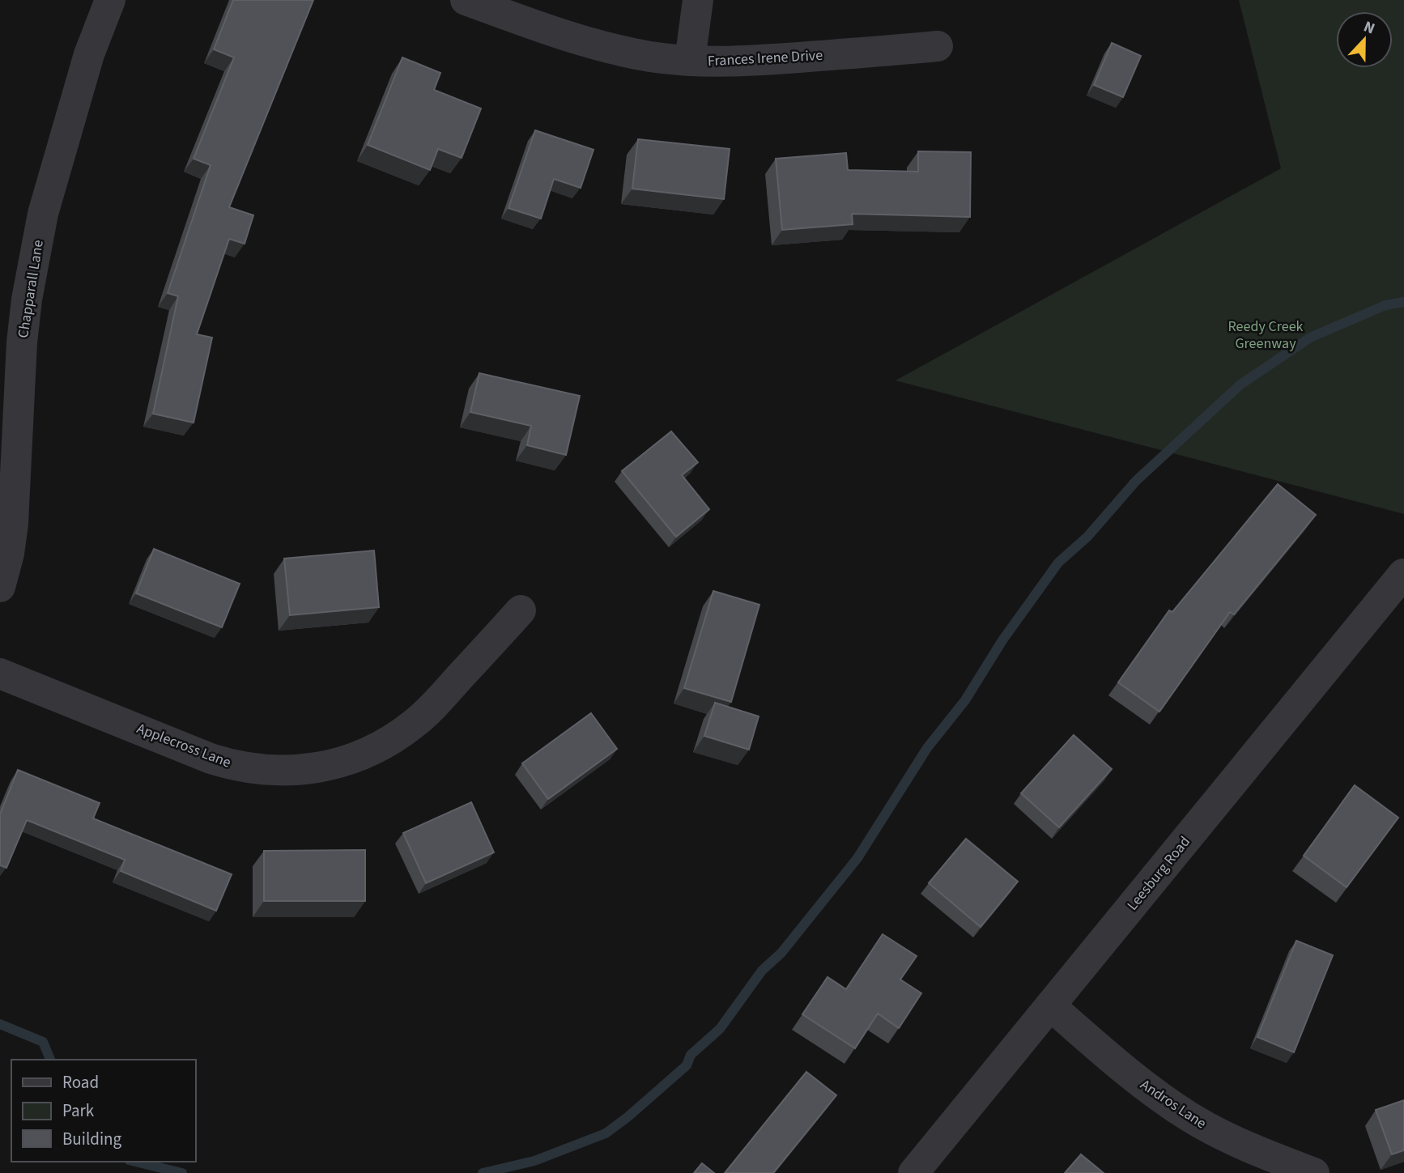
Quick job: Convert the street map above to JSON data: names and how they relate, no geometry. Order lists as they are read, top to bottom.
{
  "streets": {
    "street": [
      "Frances Irene Drive",
      "Chapparall Lane",
      "Applecross Lane",
      "Leesburg Road",
      "Andros Lane"
    ]
  },
  "crossings": [
    ["Leesburg Road", "Andros Lane"]
  ],
  "parks": ["Reedy Creek Greenway"],
  "legend": ["Road", "Park", "Building"],
  "north": "top"
}
